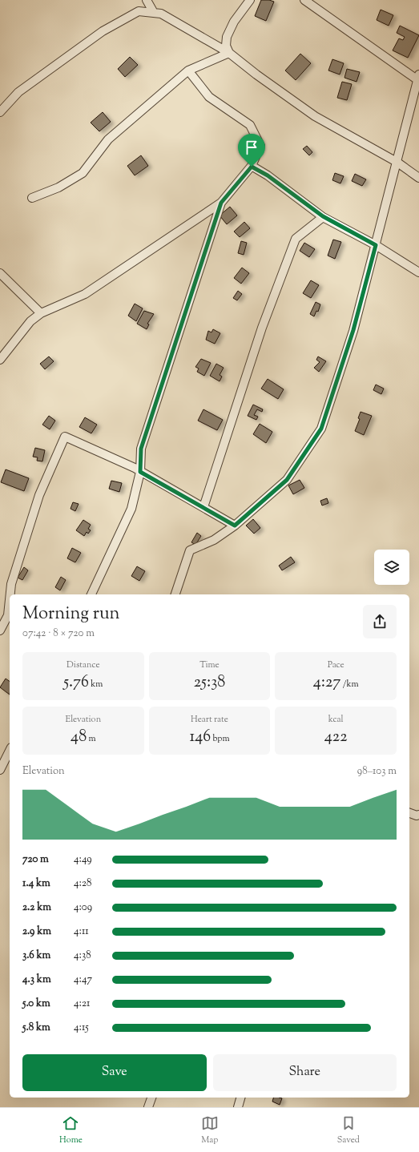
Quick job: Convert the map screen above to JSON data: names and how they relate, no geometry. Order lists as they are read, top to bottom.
{
  "page": {
    "heading": ["Morning run", "07:42 · 8 × 720 m"],
    "stats": [
      ["Distance", "5.76 km"],
      ["Time", "25:38"],
      ["Pace", "4:27 /km"],
      ["Elevation", "48 m"],
      ["Heart rate", "146 bpm"],
      ["kcal", "422"]
    ],
    "chart": ["Elevation", "98–103 m"],
    "list": [
      {
        "name": "720 m",
        "note": "4:49"
      },
      {
        "name": "1.4 km",
        "note": "4:28"
      },
      {
        "name": "2.2 km",
        "note": "4:09"
      },
      {
        "name": "2.9 km",
        "note": "4:11"
      },
      {
        "name": "3.6 km",
        "note": "4:38"
      },
      {
        "name": "4.3 km",
        "note": "4:47"
      },
      {
        "name": "5.0 km",
        "note": "4:21"
      },
      {
        "name": "5.8 km",
        "note": "4:15"
      }
    ],
    "buttons": ["Save", "Share"],
    "tabs": ["Home", "Map", "Saved"]
  }
}
